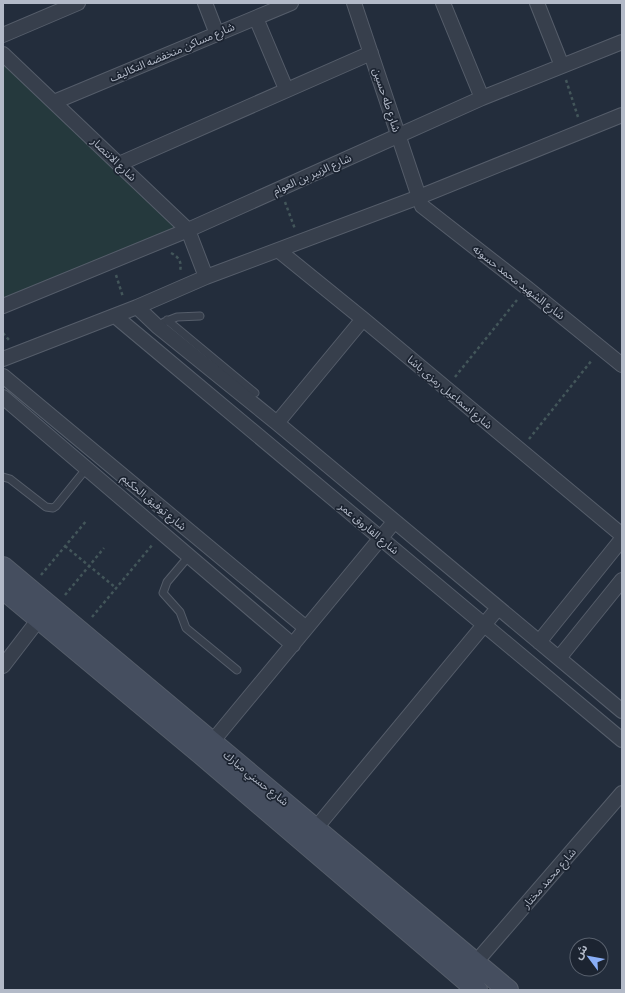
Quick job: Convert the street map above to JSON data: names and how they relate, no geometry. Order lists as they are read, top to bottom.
{
  "streets": {
    "street": [
      "شارع مساكن منخفضه التكاليف",
      "شارع طه حسين",
      "شارع الانتصار",
      "شارع الزبير بن العوام",
      "شارع الشهيد محمد حسونه",
      "شارع اسماعيل رمزى باشا",
      "شارع توفيق الحكيم",
      "شارع الفاروق عمر",
      "شارع حسني مبارك",
      "شارع محمد مختار"
    ]
  },
  "crossings": [
    ["شارع مساكن منخفضه التكاليف", "شارع الانتصار"],
    ["شارع طه حسين", "شارع الزبير بن العوام"],
    ["شارع طه حسين", "شارع الشهيد محمد حسونه"],
    ["شارع الانتصار", "شارع الزبير بن العوام"],
    ["شارع حسني مبارك", "شارع محمد مختار"]
  ],
  "north": "top left"
}
